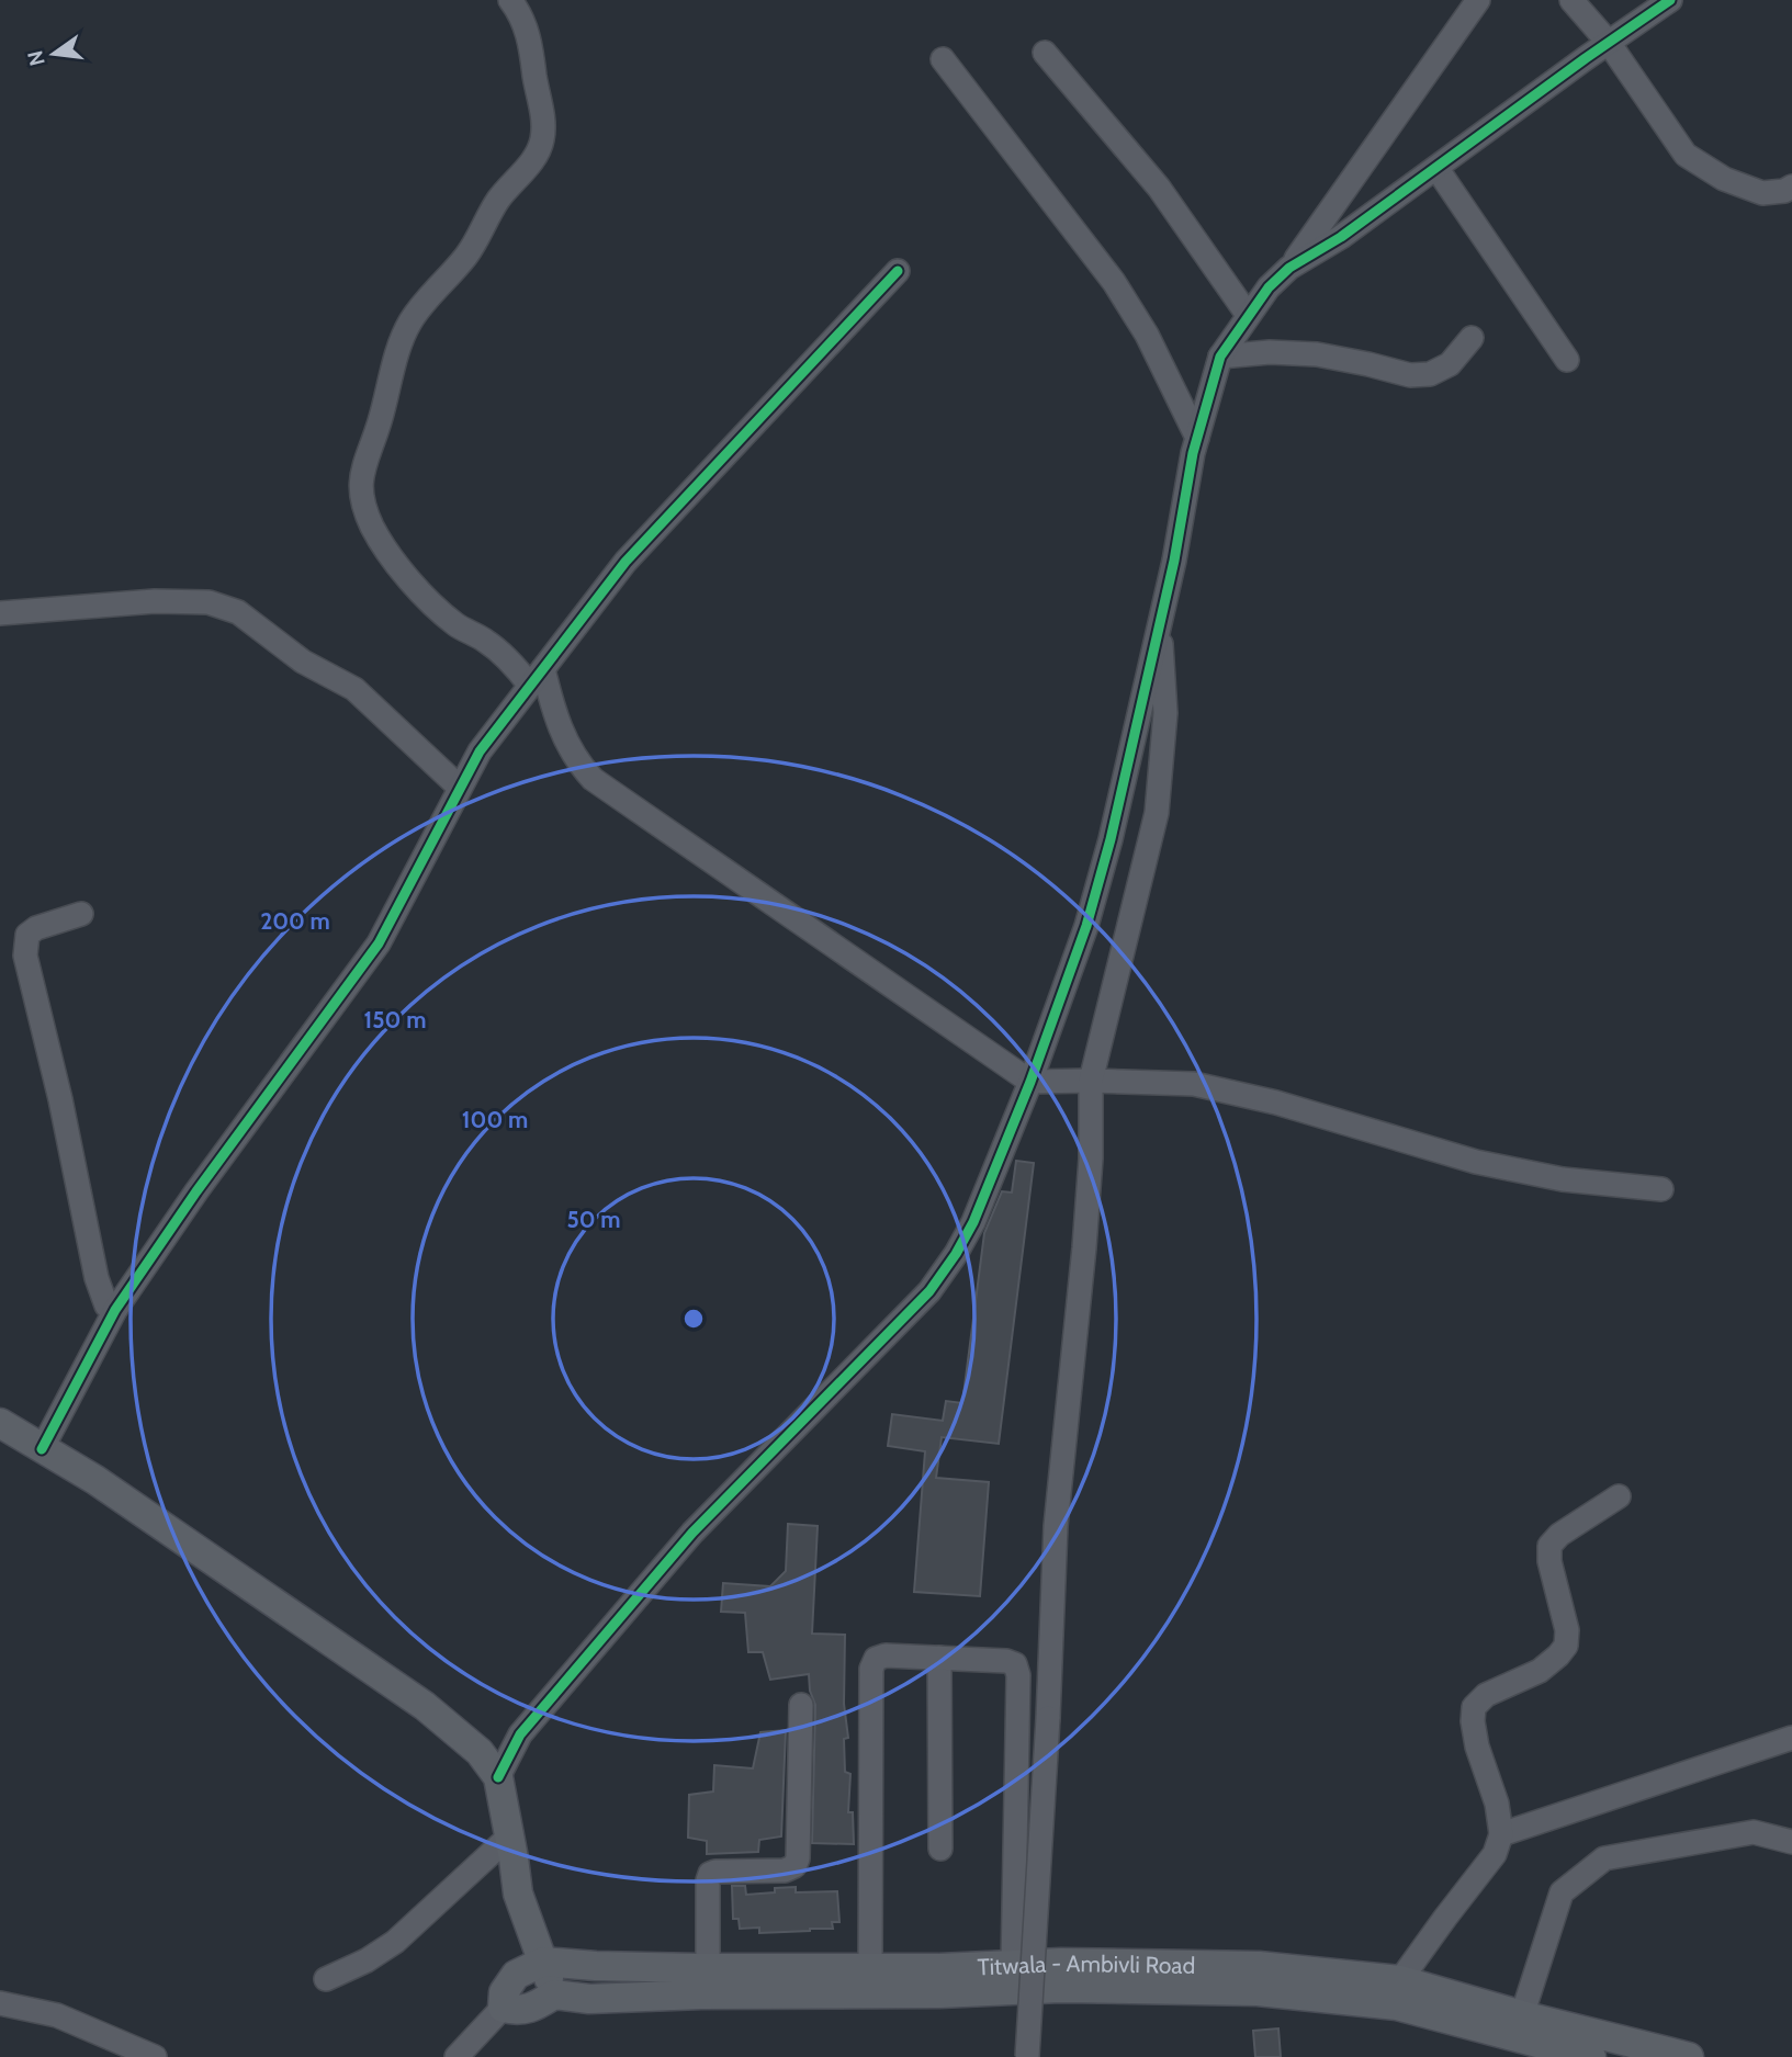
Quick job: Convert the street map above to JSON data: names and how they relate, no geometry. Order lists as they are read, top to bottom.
{
  "streets": {
    "main road": ["Titwala - Ambivli Road"]
  },
  "north": "left",
  "rings": [
    "200 m",
    "150 m",
    "100 m",
    "50 m"
  ]
}
